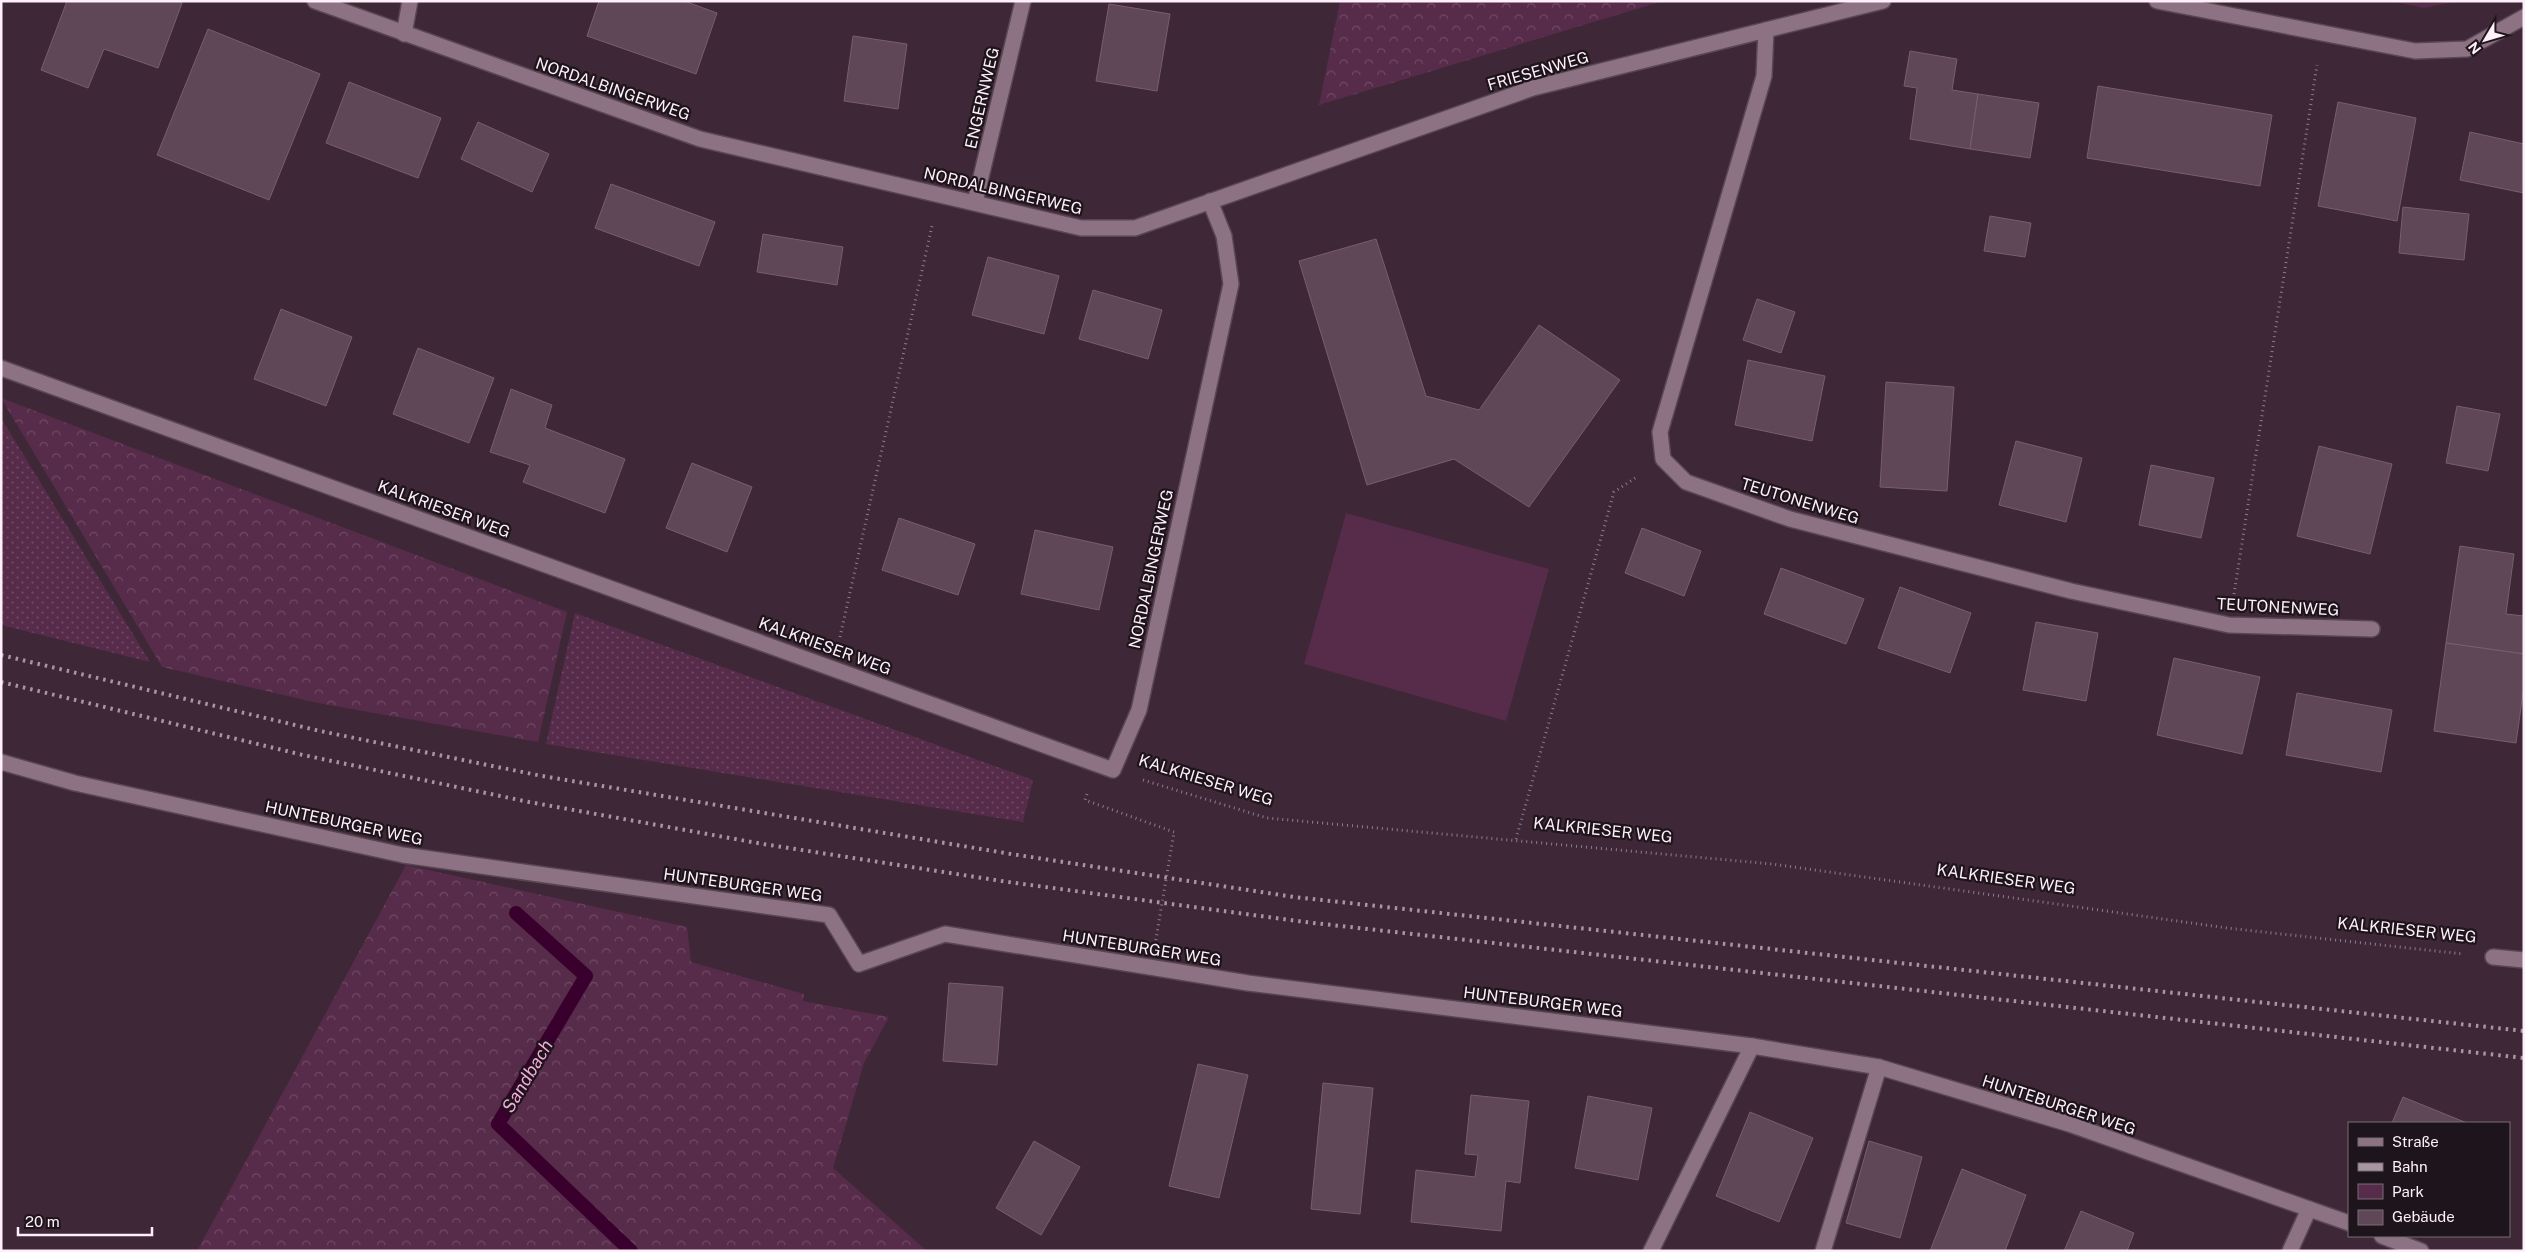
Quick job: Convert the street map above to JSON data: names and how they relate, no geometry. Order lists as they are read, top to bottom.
{
  "streets": {
    "street": [
      "FRIESENWEG",
      "NORDALBINGERWEG",
      "ENGERNWEG",
      "TEUTONENWEG",
      "KALKRIESER WEG",
      "HUNTEBURGER WEG"
    ]
  },
  "crossings": [
    ["FRIESENWEG", "NORDALBINGERWEG"],
    ["NORDALBINGERWEG", "ENGERNWEG"],
    ["NORDALBINGERWEG", "KALKRIESER WEG"]
  ],
  "water": ["Sandbach"],
  "legend": [
    "Straße",
    "Bahn",
    "Park",
    "Gebäude"
  ],
  "scale_bar": "20 m",
  "north": "bottom left"
}
